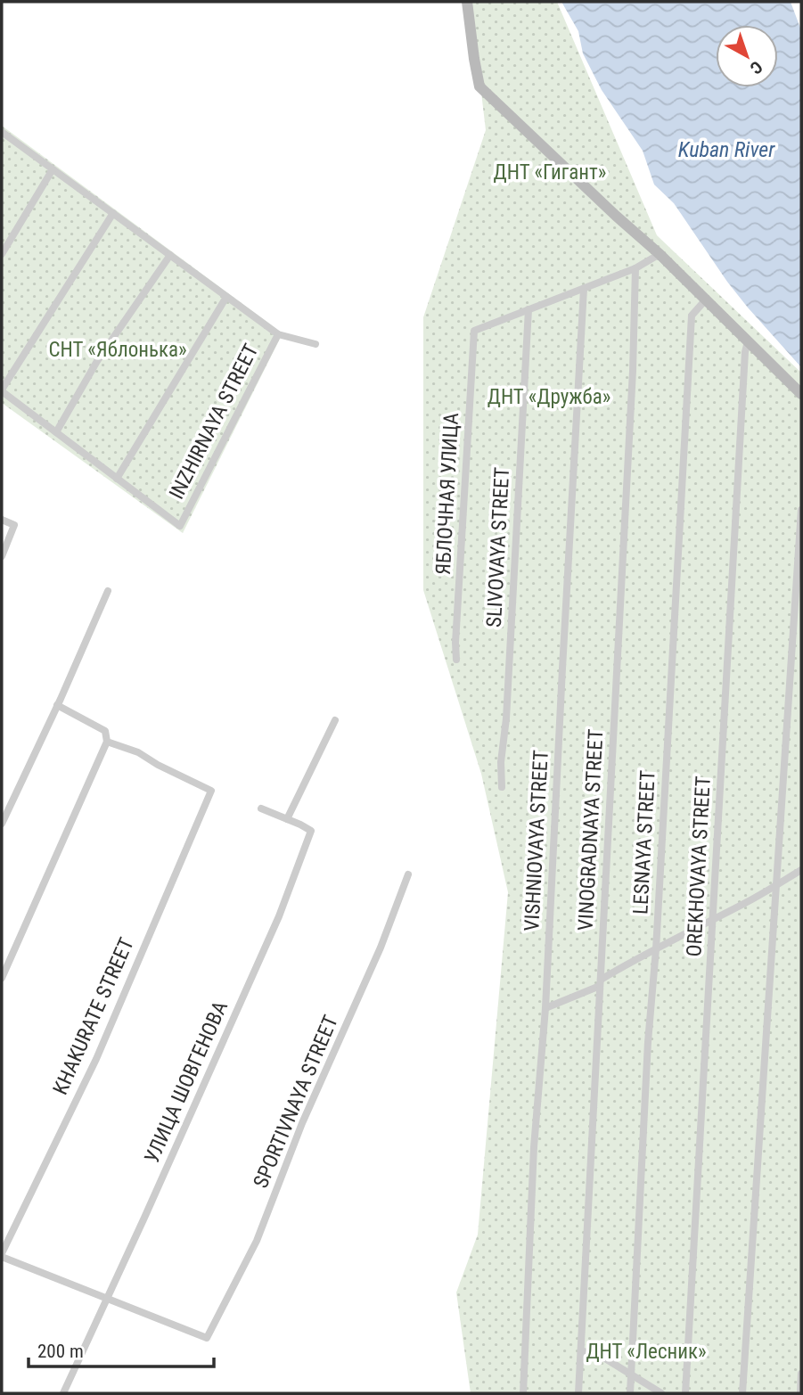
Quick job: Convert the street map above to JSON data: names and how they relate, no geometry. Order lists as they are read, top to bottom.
{
  "streets": {
    "street": [
      "INZHIRNAYA STREET",
      "ЯБЛОЧНАЯ УЛИЦА",
      "SLIVOVAYA STREET",
      "VINOGRADNAYA STREET",
      "VISHNIOVAYA STREET",
      "LESNAYA STREET",
      "OREKHOVAYA STREET",
      "KHAKURATE STREET",
      "УЛИЦА ШОВГЕНОВА",
      "SPORTIVNAYA STREET"
    ]
  },
  "crossings": [
    ["ЯБЛОЧНАЯ УЛИЦА", "SLIVOVAYA STREET"],
    ["УЛИЦА ШОВГЕНОВА", "SPORTIVNAYA STREET"]
  ],
  "water": ["Kuban River"],
  "parks": [
    "ДНТ «Гигант»",
    "СНТ «Яблонька»",
    "ДНТ «Дружба»",
    "ДНТ «Лесник»"
  ],
  "scale_bar": "200 m",
  "north": "bottom right"
}
